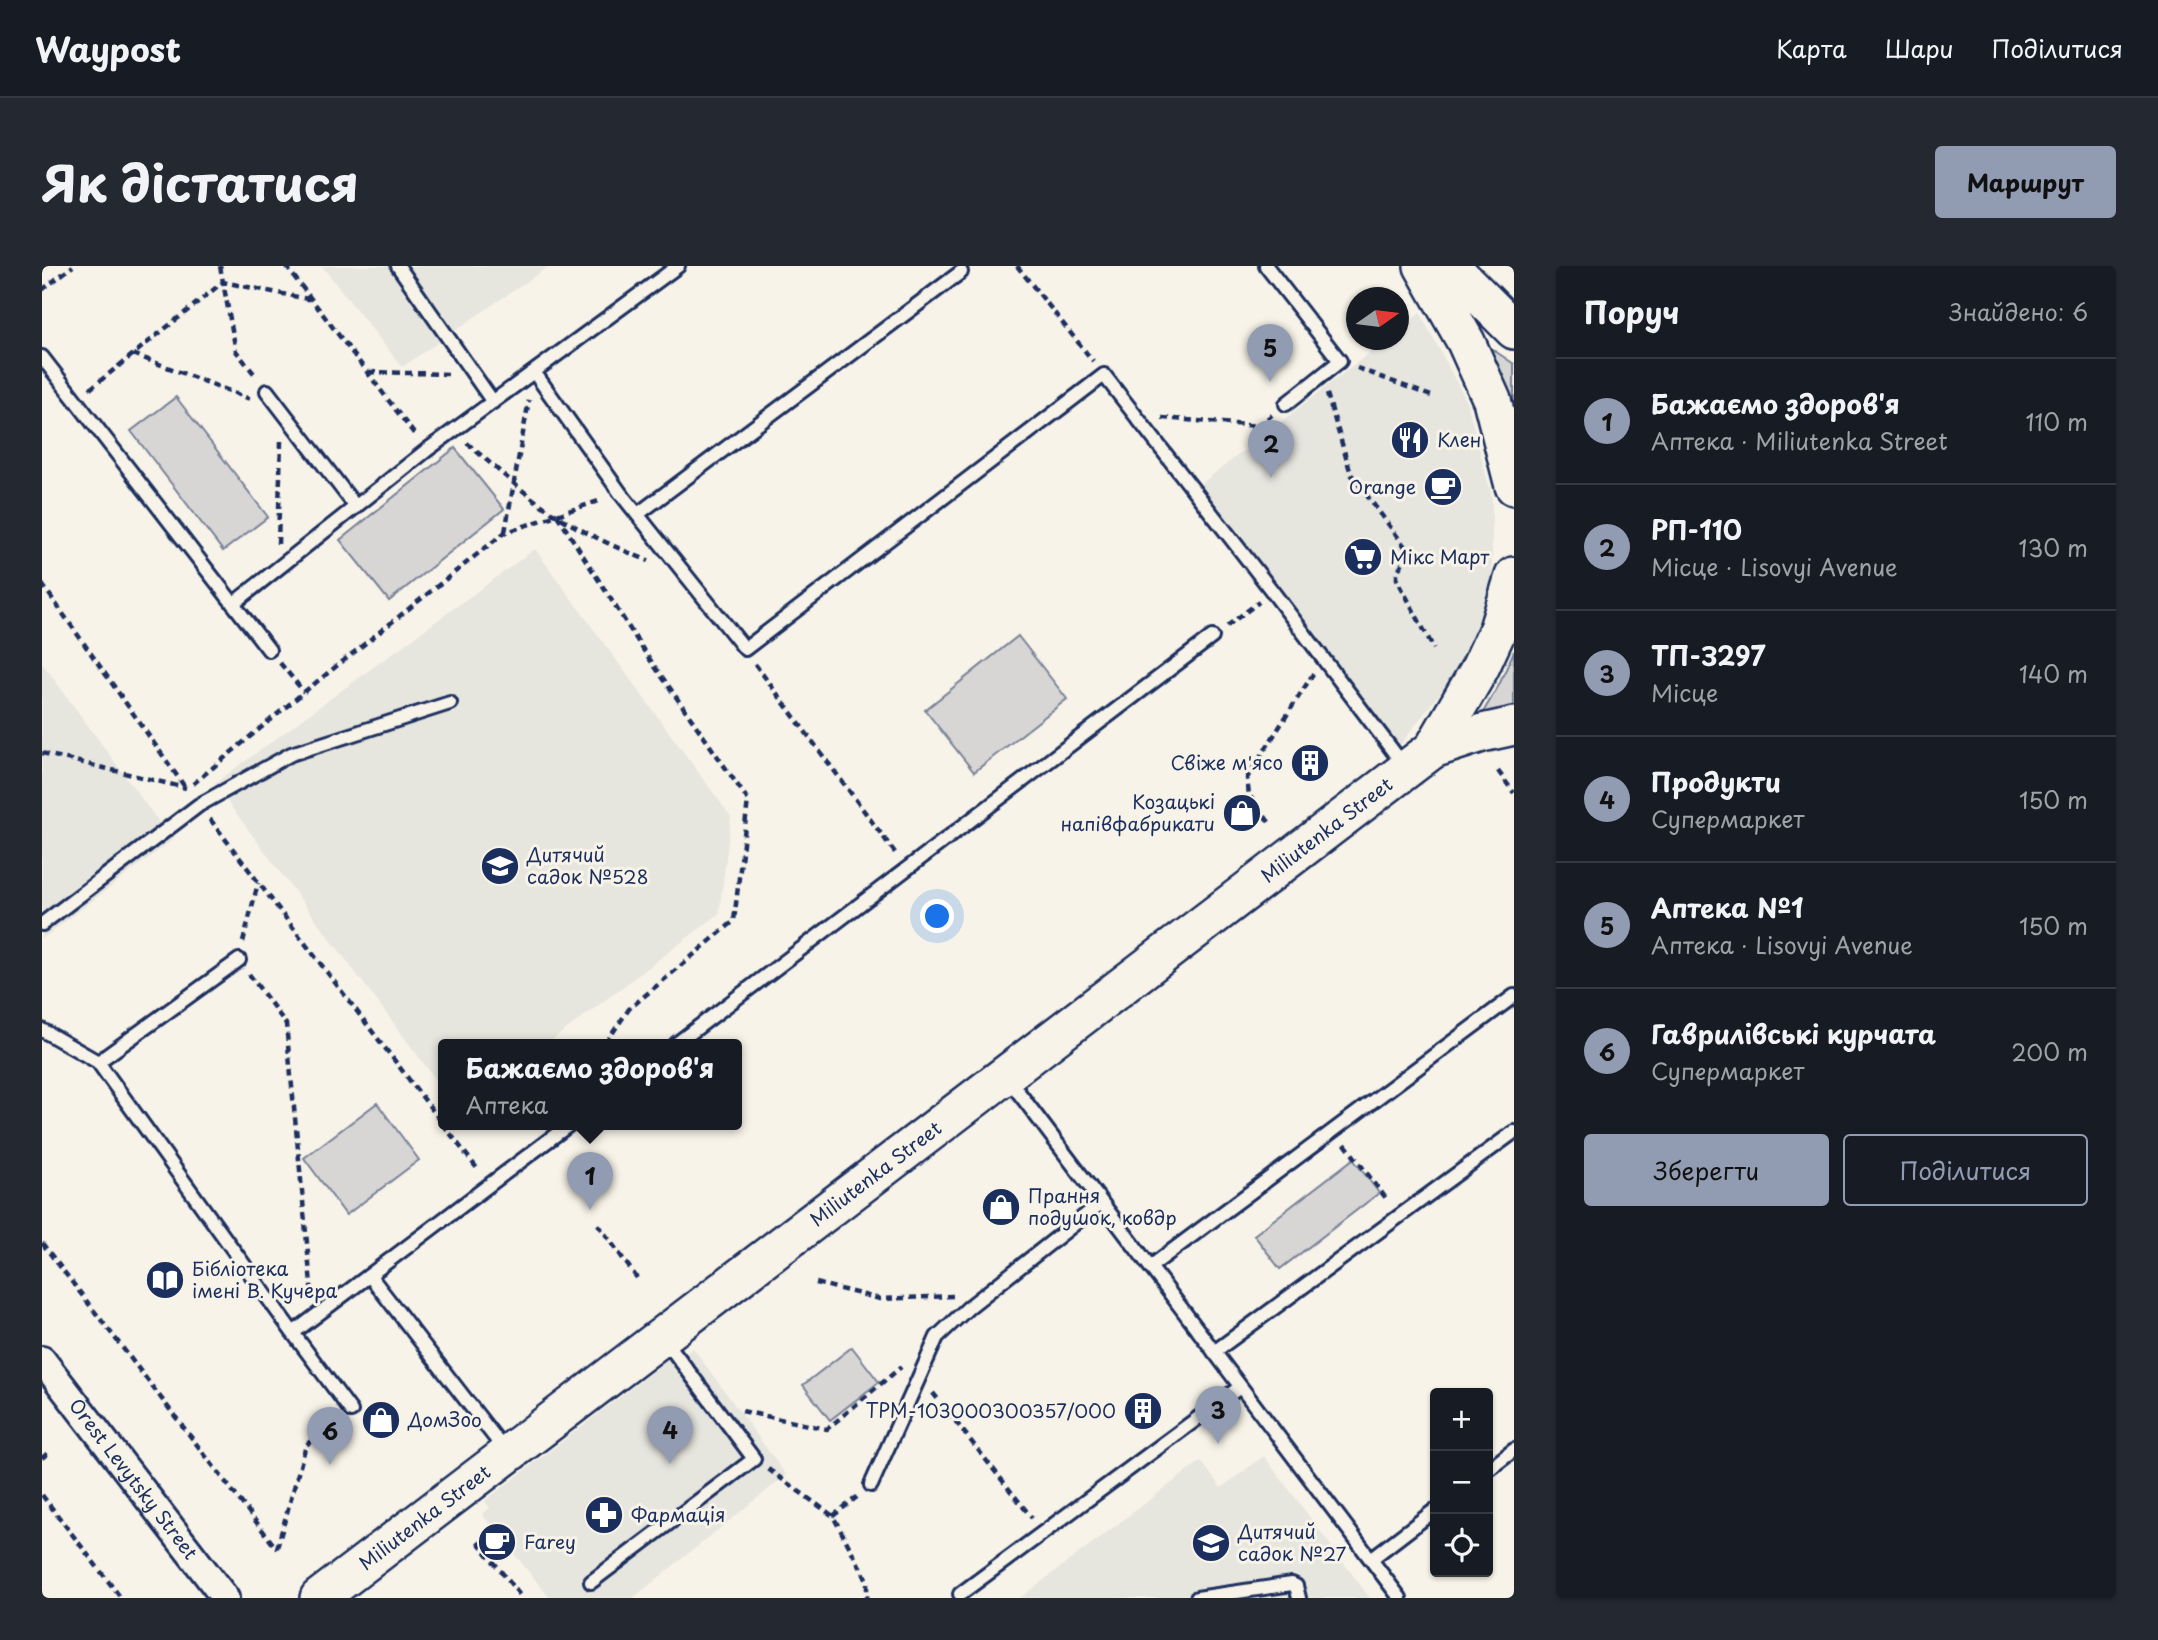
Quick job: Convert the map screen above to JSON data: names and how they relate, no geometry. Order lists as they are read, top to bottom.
{
  "streets": {
    "street": ["Miliutenka Street", "Orest Levytsky Street"]
  },
  "places": {
    "restaurant": ["Клен"],
    "cafe": ["Orange", "Farey"],
    "supermarket": ["Мікс Март"],
    "building": ["Свіже м'ясо", "ТРМ-103000300357/000"],
    "shop": ["Козацькі напівфабрикати", "Прання подушок, ковдр", "ДомЗоо"],
    "school or university": ["Дитячий садок №528", "Дитячий садок №27"],
    "library": ["Бібліотека імені В. Кучера"],
    "pharmacy": ["Фармація"]
  },
  "north": "right",
  "page": {
    "header": "Waypost",
    "nav": ["Карта", "Шари", "Поділитися"],
    "title": "Як дістатися",
    "buttons": [
      "Маршрут",
      ["Зберегти", "Поділитися"]
    ],
    "heading": ["Поруч", "Знайдено: 6"],
    "pins": [
      "5",
      "2",
      "1",
      "3",
      "4",
      "6"
    ],
    "list": [
      {
        "mark": "1",
        "name": "Бажаємо здоров'я",
        "note": "Аптека · Miliutenka Street",
        "value": "110 m"
      },
      {
        "mark": "2",
        "name": "РП-110",
        "note": "Місце · Lisovyi Avenue",
        "value": "130 m"
      },
      {
        "mark": "3",
        "name": "ТП-3297",
        "note": "Місце",
        "value": "140 m"
      },
      {
        "mark": "4",
        "name": "Продукти",
        "note": "Супермаркет",
        "value": "150 m"
      },
      {
        "mark": "5",
        "name": "Аптека №1",
        "note": "Аптека · Lisovyi Avenue",
        "value": "150 m"
      },
      {
        "mark": "6",
        "name": "Гаврилівські курчата",
        "note": "Супермаркет",
        "value": "200 m"
      }
    ],
    "popup": ["Бажаємо здоров'я", "Аптека"],
    "map_buttons": ["+", "−"]
  }
}
